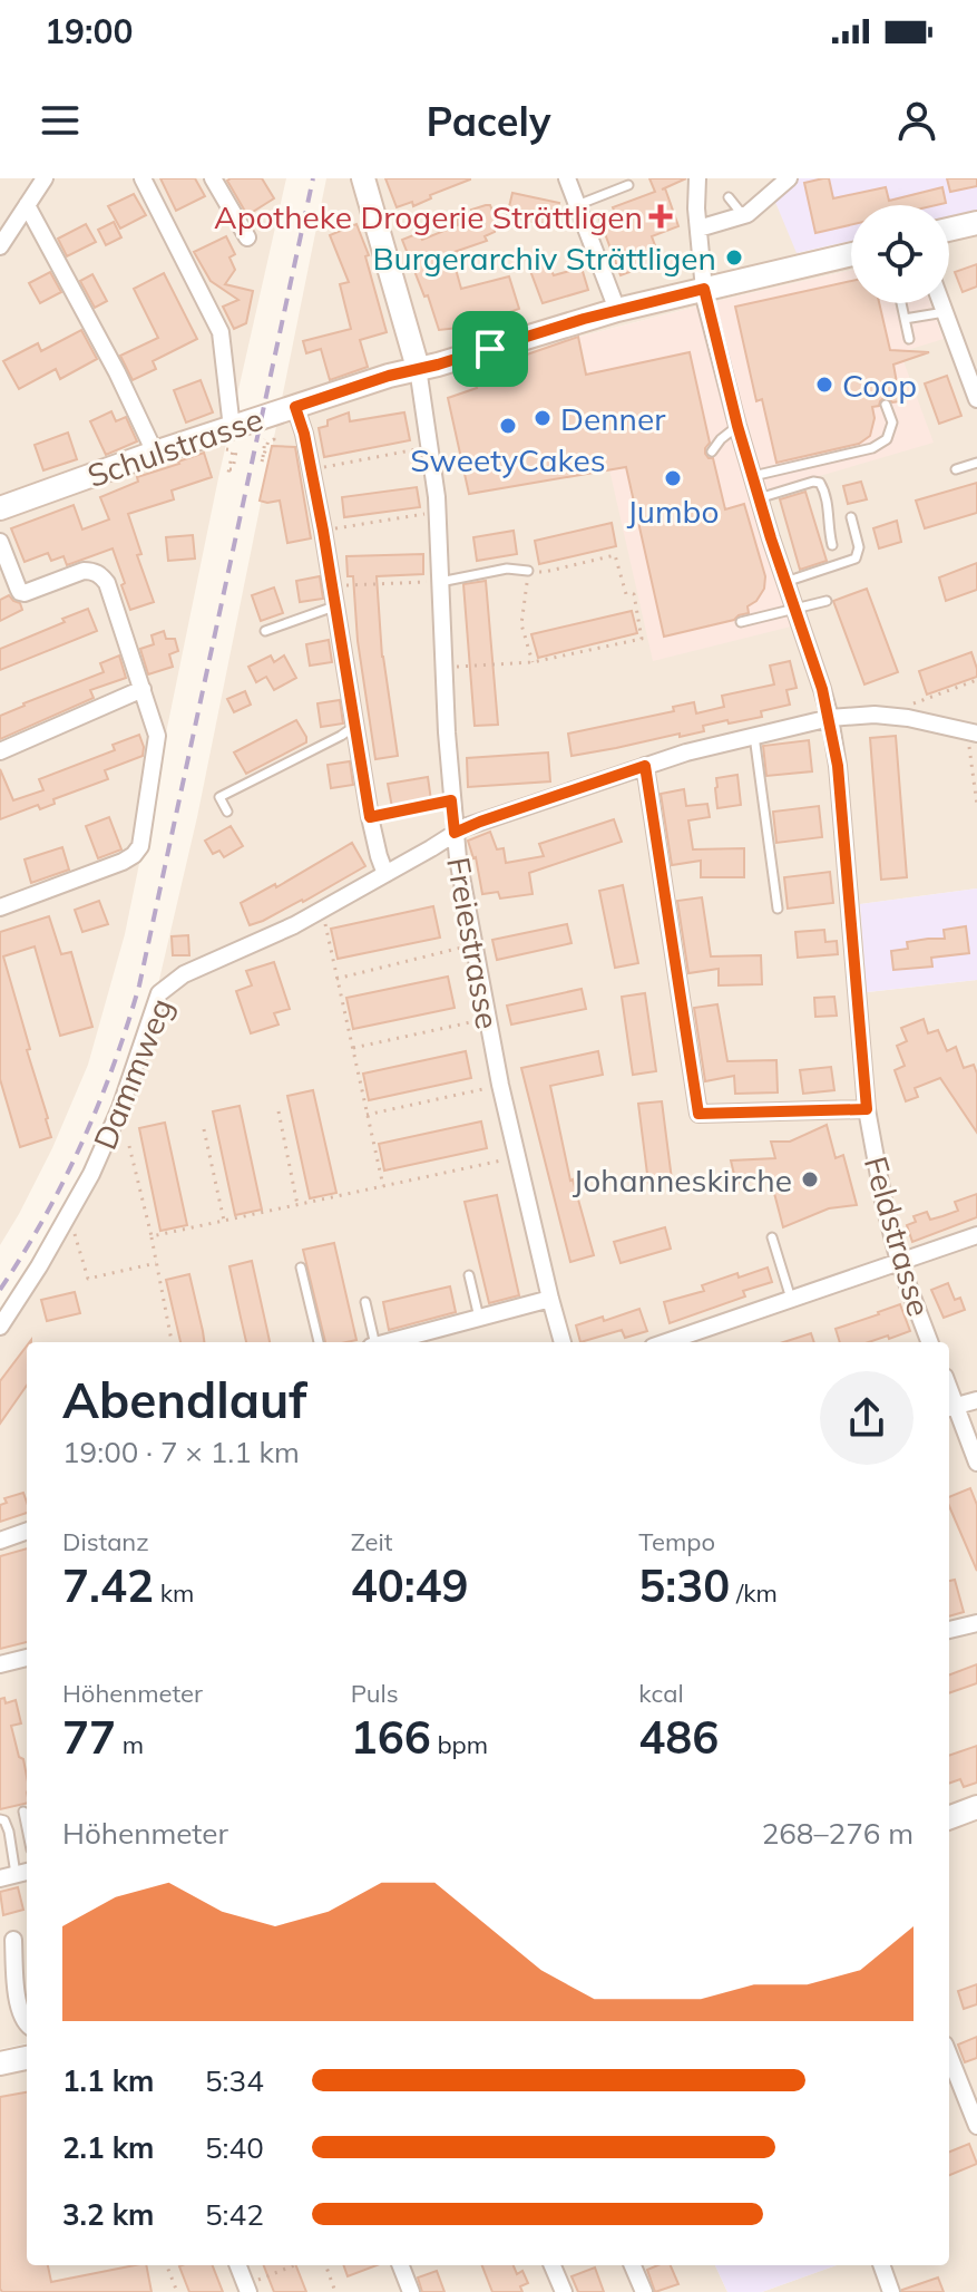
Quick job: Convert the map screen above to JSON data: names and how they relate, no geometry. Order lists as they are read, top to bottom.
{
  "streets": {
    "street": [
      "Schulstrasse",
      "Freiestrasse",
      "Dammweg",
      "Feldstrasse"
    ]
  },
  "crossings": [
    ["Schulstrasse", "Freiestrasse"],
    ["Schulstrasse", "Feldstrasse"],
    ["Freiestrasse", "Dammweg"],
    ["Dammweg", "Feldstrasse"]
  ],
  "places": {
    "health": ["Apotheke Drogerie Strättligen"],
    "other": [
      "Burgerarchiv Strättligen",
      "Coop",
      "Denner",
      "SweetyCakes",
      "Jumbo",
      "Johanneskirche"
    ]
  },
  "page": {
    "status": "19:00",
    "header": "Pacely",
    "heading": ["Abendlauf", "19:00 · 7 × 1.1 km"],
    "stats": [
      ["Distanz", "7.42 km"],
      ["Zeit", "40:49"],
      ["Tempo", "5:30 /km"],
      ["Höhenmeter", "77 m"],
      ["Puls", "166 bpm"],
      ["kcal", "486"]
    ],
    "chart": ["Höhenmeter", "268–276 m"],
    "list": [
      {
        "name": "1.1 km",
        "note": "5:34"
      },
      {
        "name": "2.1 km",
        "note": "5:40"
      },
      {
        "name": "3.2 km",
        "note": "5:42"
      }
    ]
  }
}
